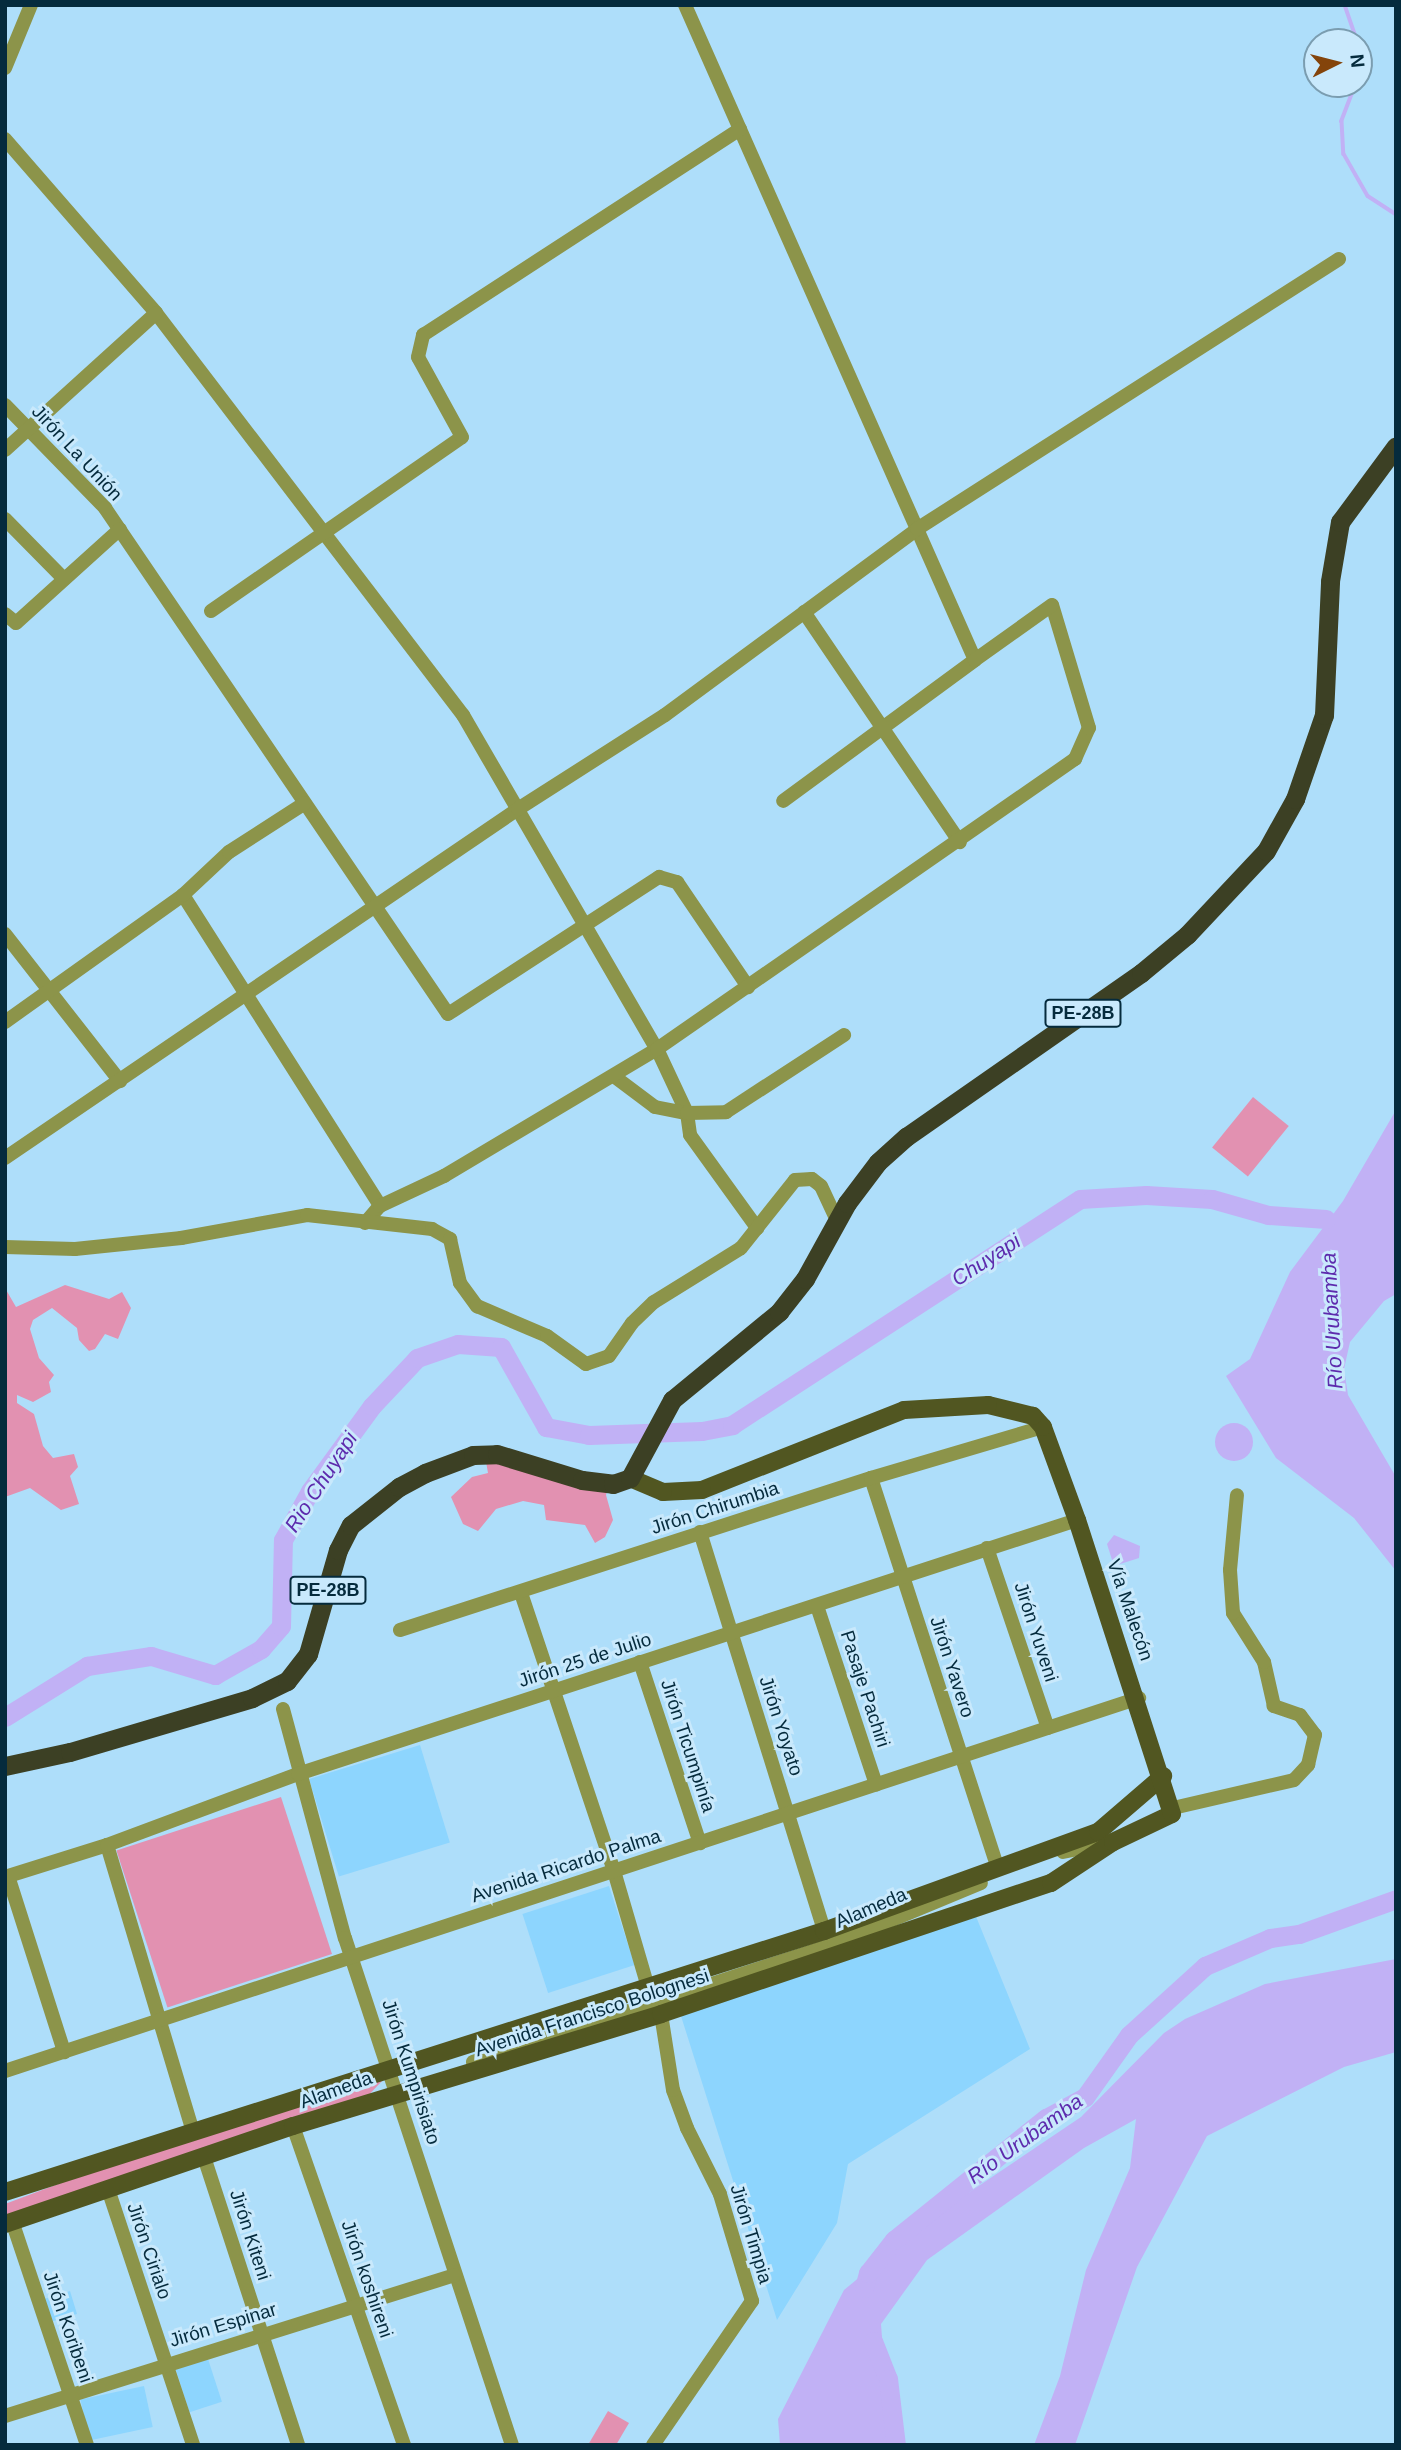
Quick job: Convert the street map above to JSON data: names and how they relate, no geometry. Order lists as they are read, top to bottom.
{
  "streets": {
    "highway": ["PE-28B"],
    "main road": ["Vía Malecón", "Avenida Francisco Bolognesi"],
    "street": [
      "Jirón La Unión",
      "Jirón Chirumbia",
      "Jirón Yuveni",
      "Jirón 25 de Julio",
      "Jirón Yavero",
      "Pasaje Pachiri",
      "Jirón Yoyato",
      "Jirón Ticumpinía",
      "Avenida Ricardo Palma",
      "Alameda",
      "Jirón Kumpirisiato",
      "Jirón Timpia",
      "Jirón Kiteni",
      "Jirón Cirialo",
      "Jirón koshireni",
      "Jirón Espinar",
      "Jirón Koribeni"
    ]
  },
  "crossings": [
    ["Jirón Chirumbia", "Vía Malecón"],
    ["Jirón Chirumbia", "Jirón Yavero"],
    ["Jirón Chirumbia", "Jirón Yoyato"],
    ["Vía Malecón", "Jirón 25 de Julio"],
    ["Vía Malecón", "Avenida Ricardo Palma"],
    ["Vía Malecón", "Avenida Francisco Bolognesi"],
    ["Jirón Yuveni", "Jirón 25 de Julio"],
    ["Jirón Yuveni", "Avenida Ricardo Palma"],
    ["Jirón 25 de Julio", "Jirón Yavero"],
    ["Jirón 25 de Julio", "Pasaje Pachiri"],
    ["Jirón 25 de Julio", "Jirón Yoyato"],
    ["Jirón 25 de Julio", "Jirón Ticumpinía"],
    ["Jirón 25 de Julio", "Jirón Kumpirisiato"],
    ["Jirón Yavero", "Avenida Ricardo Palma"],
    ["Jirón Yavero", "Avenida Francisco Bolognesi"],
    ["Pasaje Pachiri", "Avenida Ricardo Palma"],
    ["Jirón Yoyato", "Avenida Ricardo Palma"],
    ["Jirón Yoyato", "Avenida Francisco Bolognesi"],
    ["Jirón Ticumpinía", "Avenida Ricardo Palma"],
    ["Avenida Ricardo Palma", "Jirón Kumpirisiato"],
    ["Alameda", "Avenida Francisco Bolognesi"],
    ["Alameda", "Jirón Kumpirisiato"],
    ["Alameda", "Jirón koshireni"],
    ["Alameda", "Jirón Koribeni"],
    ["Avenida Francisco Bolognesi", "Jirón Kumpirisiato"],
    ["Avenida Francisco Bolognesi", "Jirón Timpia"],
    ["Avenida Francisco Bolognesi", "Jirón Kiteni"],
    ["Avenida Francisco Bolognesi", "Jirón Cirialo"],
    ["Avenida Francisco Bolognesi", "Jirón koshireni"],
    ["Avenida Francisco Bolognesi", "Jirón Koribeni"],
    ["Jirón Kumpirisiato", "Jirón Espinar"],
    ["Jirón Kiteni", "Jirón Espinar"],
    ["Jirón Cirialo", "Jirón Espinar"],
    ["Jirón koshireni", "Jirón Espinar"],
    ["Jirón Espinar", "Jirón Koribeni"]
  ],
  "water": ["Chuyapi", "Río Urubamba", "Rio Chuyapi"],
  "north": "right"
}
